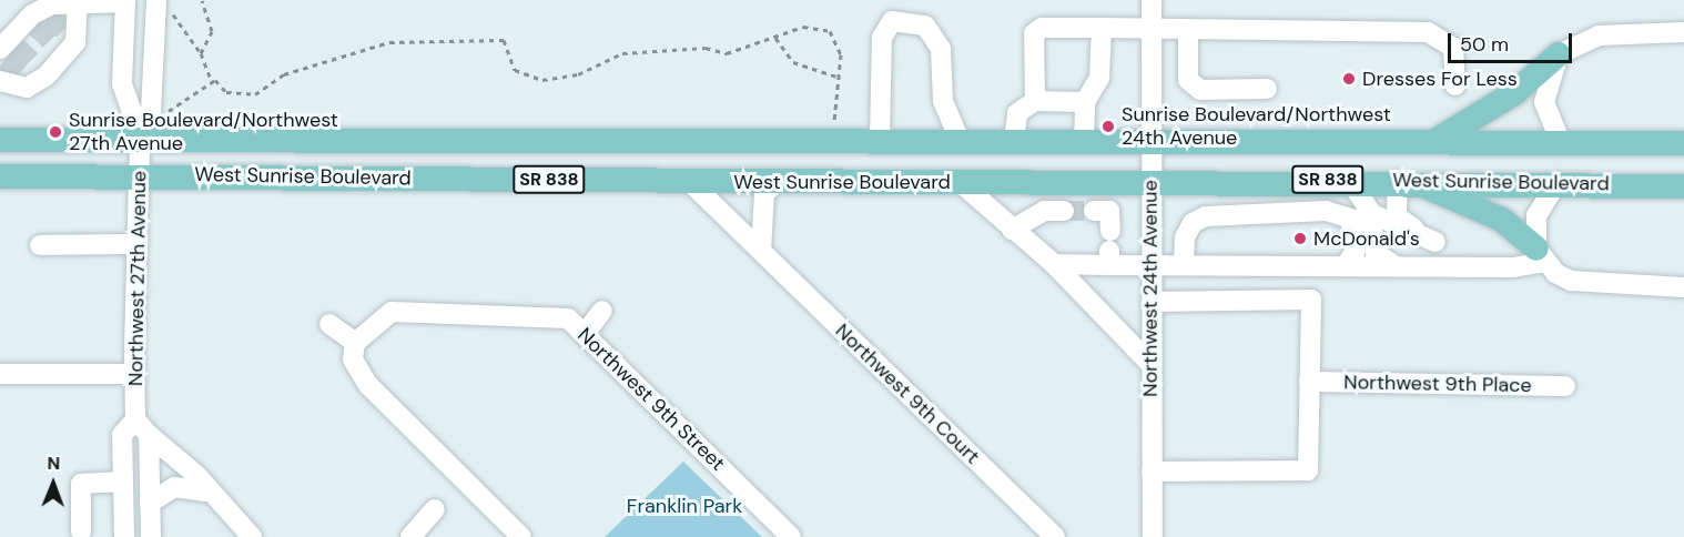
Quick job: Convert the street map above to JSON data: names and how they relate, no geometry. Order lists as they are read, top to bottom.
{
  "streets": {
    "main road": ["West Sunrise Boulevard", "SR 838"],
    "street": [
      "Northwest 27th Avenue",
      "Northwest 24th Avenue",
      "Northwest 9th Place",
      "Northwest 9th Court",
      "Northwest 9th Street"
    ]
  },
  "crossings": [
    ["West Sunrise Boulevard", "Northwest 27th Avenue"],
    ["West Sunrise Boulevard", "Northwest 24th Avenue"],
    ["West Sunrise Boulevard", "Northwest 9th Court"]
  ],
  "parks": ["Franklin Park"],
  "places": [
    "Dresses For Less",
    "Sunrise Boulevard/Northwest 24th Avenue",
    "Sunrise Boulevard/Northwest 27th Avenue",
    "McDonald's"
  ],
  "scale_bar": "50 m",
  "north": "top"
}
